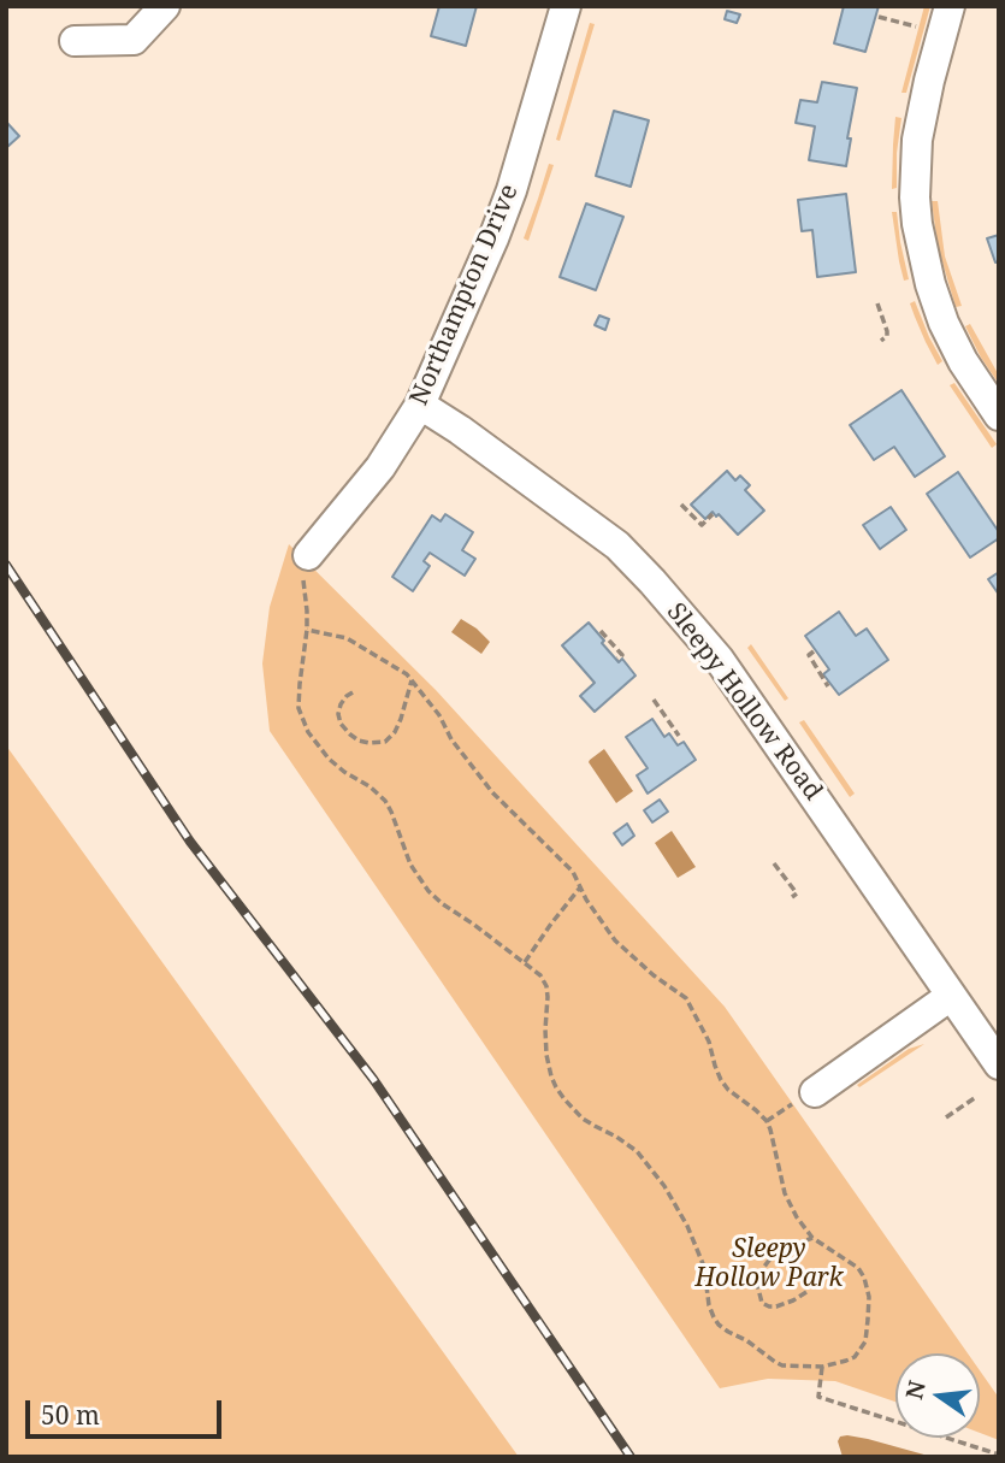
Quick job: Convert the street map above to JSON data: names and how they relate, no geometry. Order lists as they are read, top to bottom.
{
  "streets": {
    "street": ["Northampton Drive", "Sleepy Hollow Road"]
  },
  "crossings": [
    ["Northampton Drive", "Sleepy Hollow Road"]
  ],
  "parks": ["Sleepy Hollow Park"],
  "scale_bar": "50 m",
  "north": "left"
}
